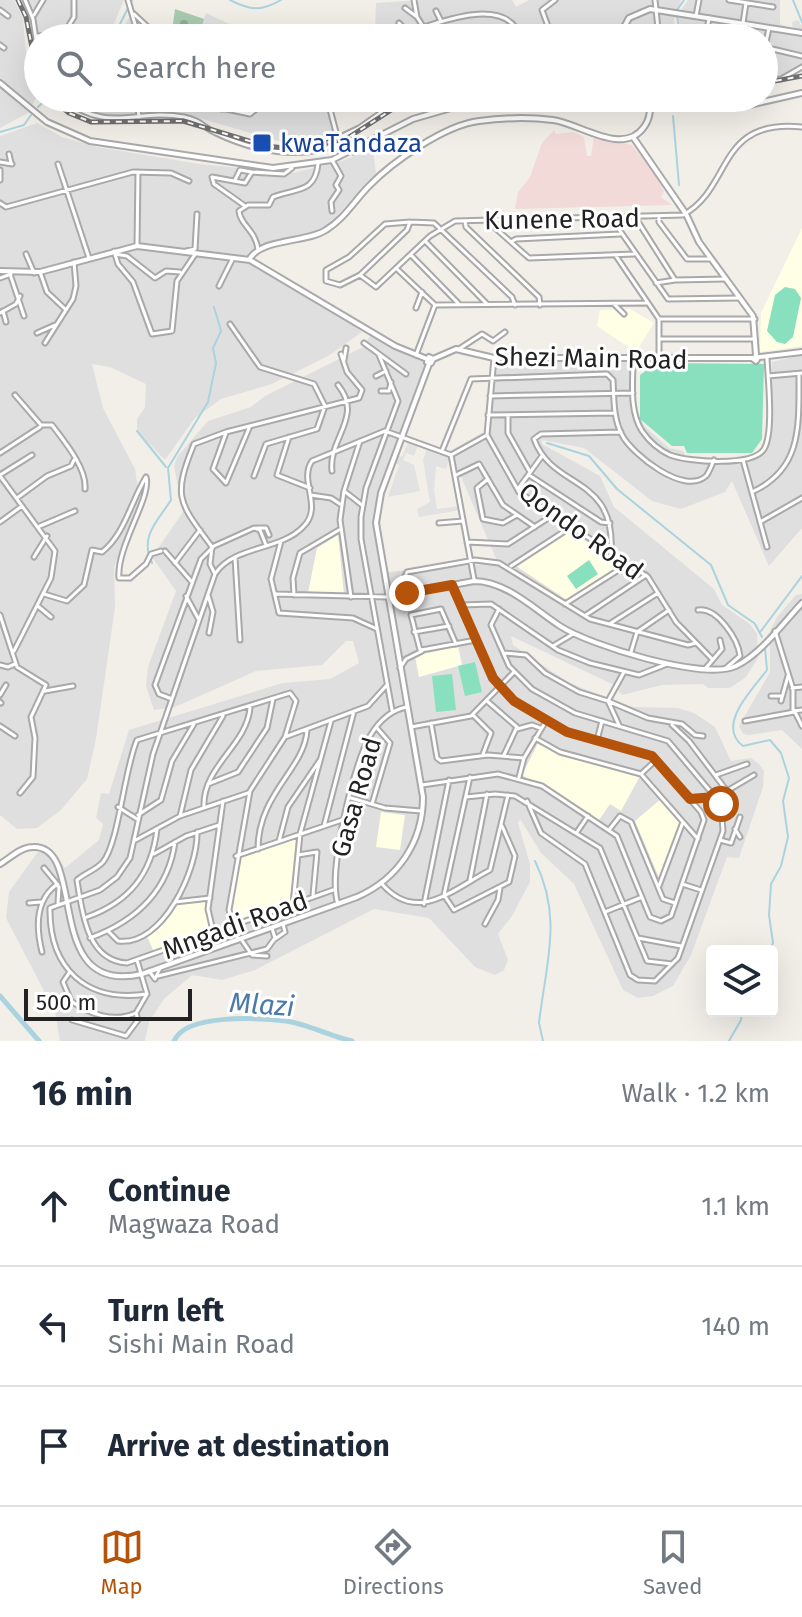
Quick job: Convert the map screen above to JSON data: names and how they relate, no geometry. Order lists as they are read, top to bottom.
{
  "streets": {
    "street": [
      "Kunene Road",
      "Shezi Main Road",
      "Qondo Road",
      "Gasa Road",
      "Mngadi Road"
    ]
  },
  "crossings": [
    ["Gasa Road", "Mngadi Road"]
  ],
  "water": ["Mlazi"],
  "places": {
    "transit": ["kwaTandaza"]
  },
  "scale_bar": "500 m",
  "page": {
    "search": "Search here",
    "scale": "500 m",
    "heading": ["16 min", "Walk · 1.2 km"],
    "list": [
      ["Continue", "Magwaza Road", "1.1 km"],
      ["Turn left", "Sishi Main Road", "140 m"],
      "Arrive at destination"
    ],
    "nav": ["Map", "Directions", "Saved"]
  }
}
